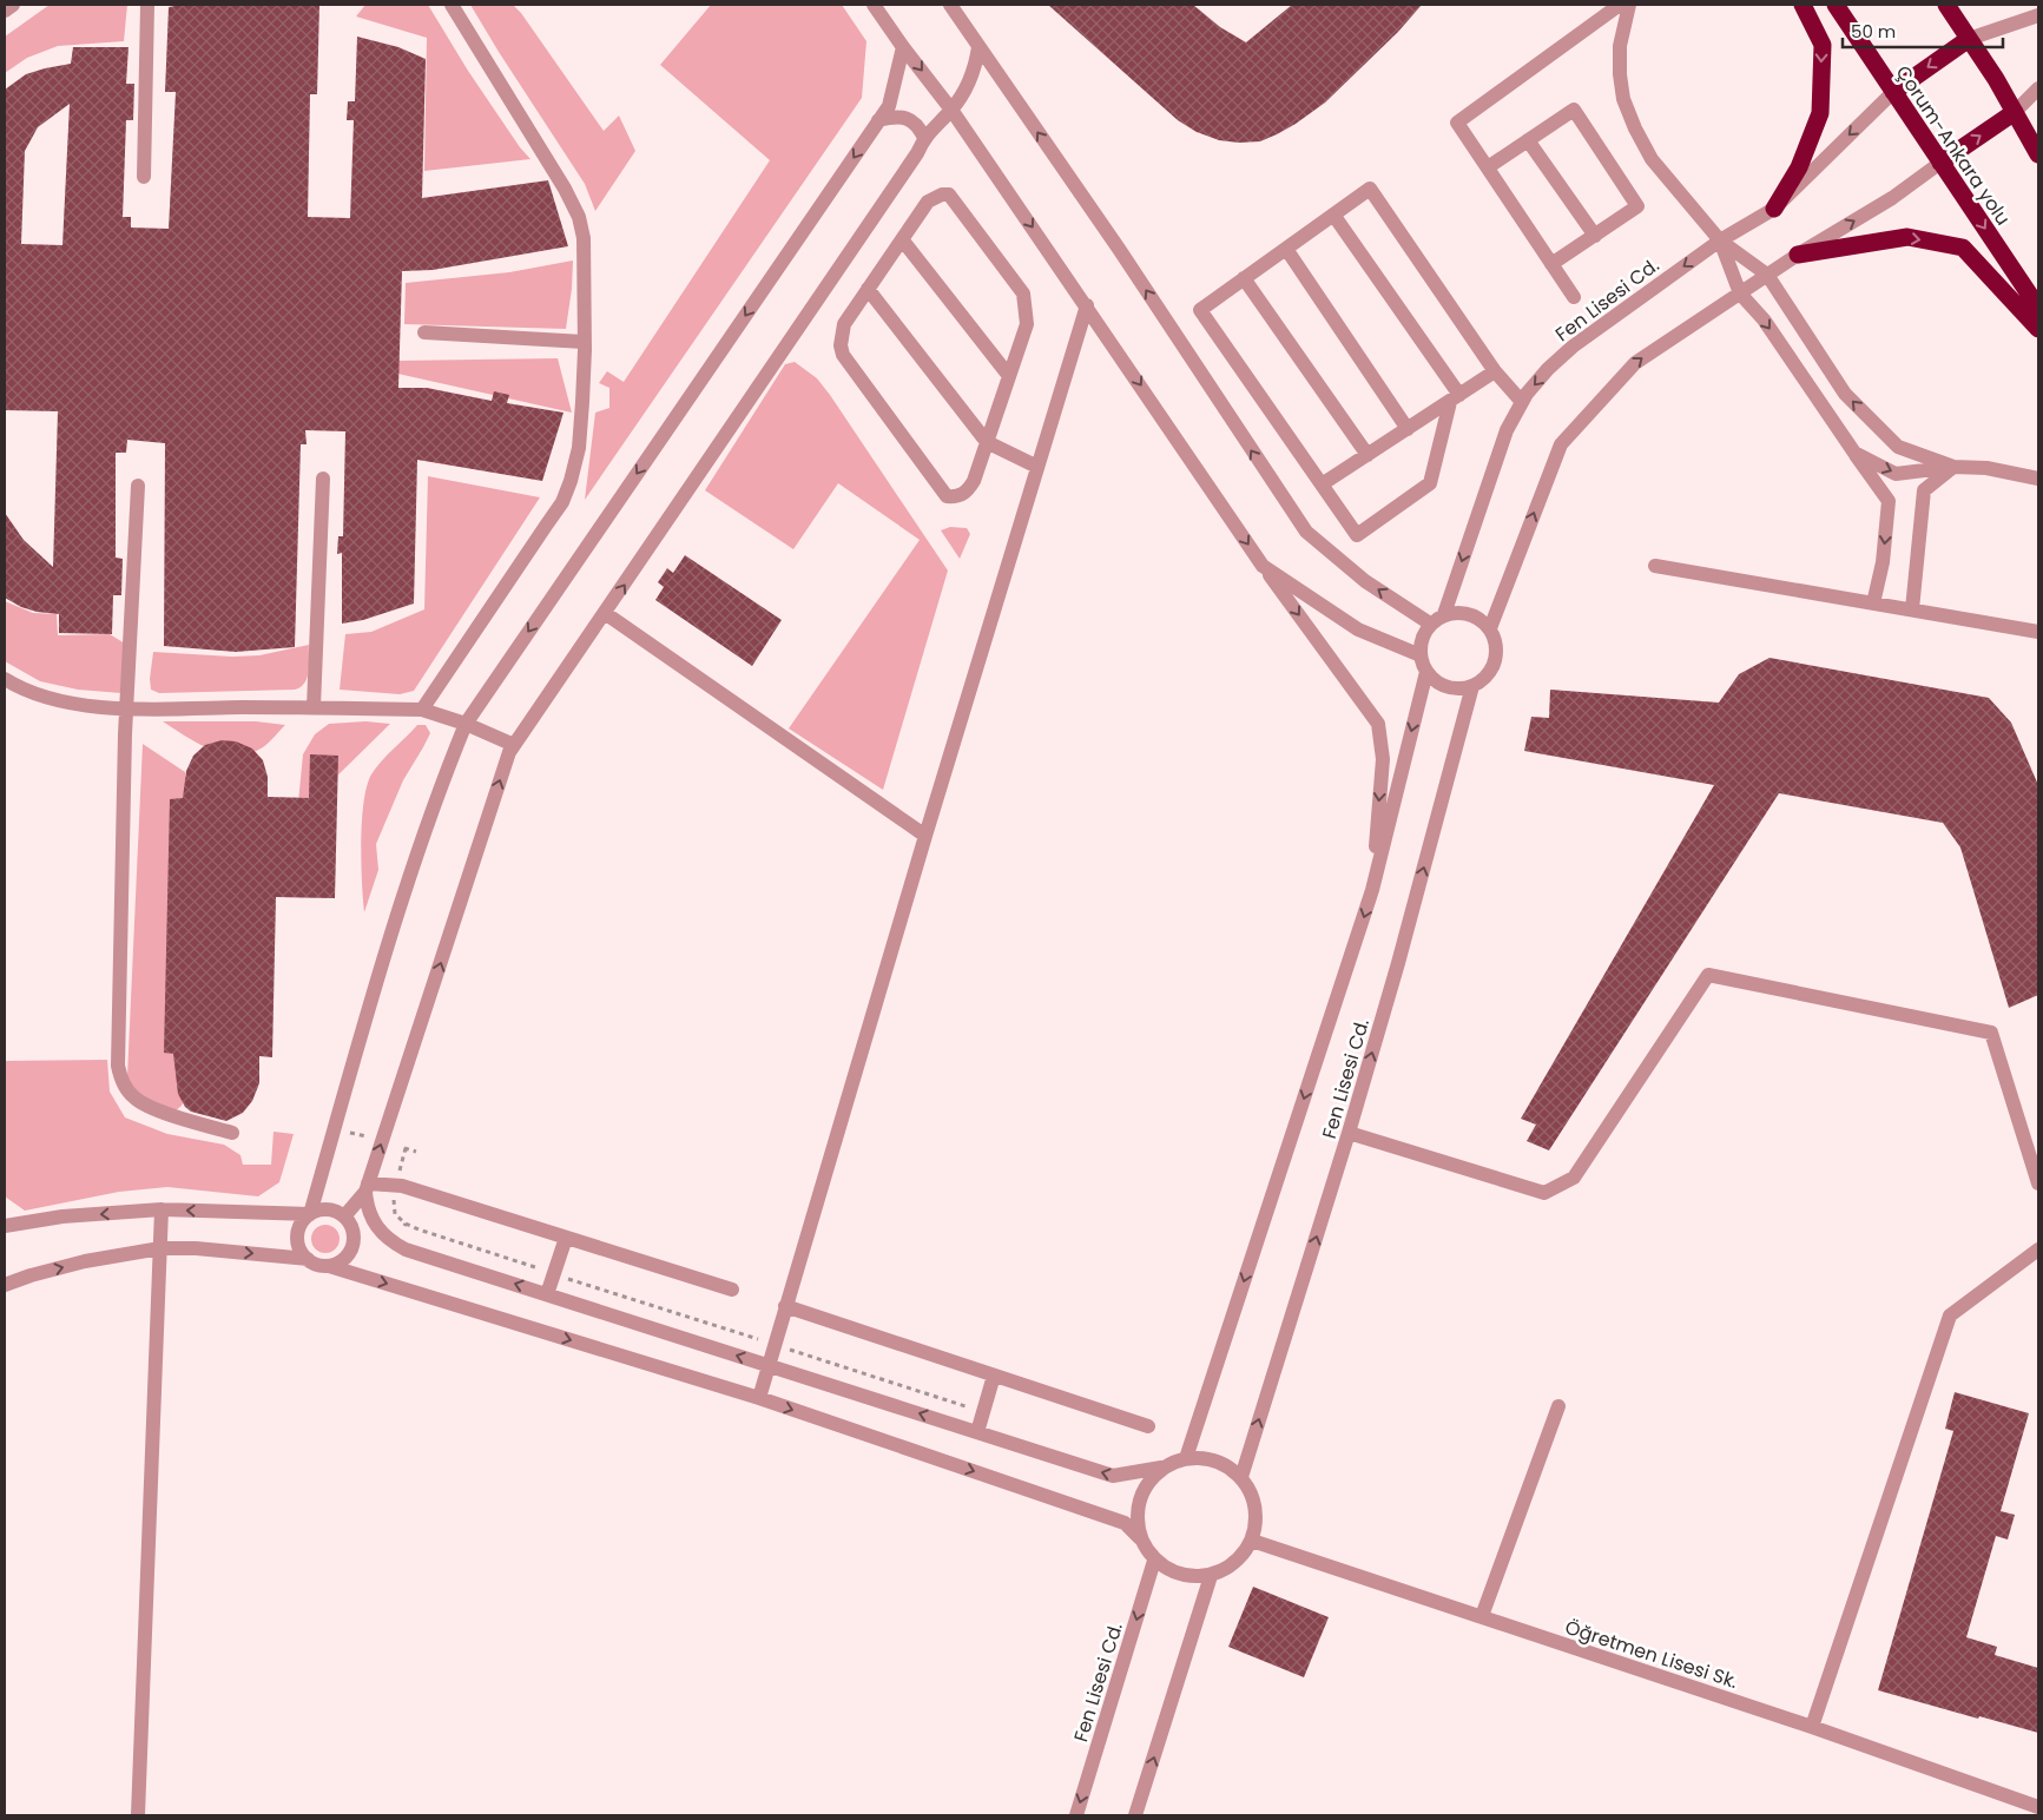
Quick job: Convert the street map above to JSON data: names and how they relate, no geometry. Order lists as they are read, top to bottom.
{
  "streets": {
    "highway": ["Çorum-Ankara yolu"],
    "street": ["Fen Lisesi Cd.", "Öğretmen Lisesi Sk."]
  },
  "crossings": [
    ["Çorum-Ankara yolu", "Fen Lisesi Cd."],
    ["Fen Lisesi Cd.", "Öğretmen Lisesi Sk."]
  ],
  "one_way": ["Çorum-Ankara yolu"],
  "scale_bar": "50 m"
}
